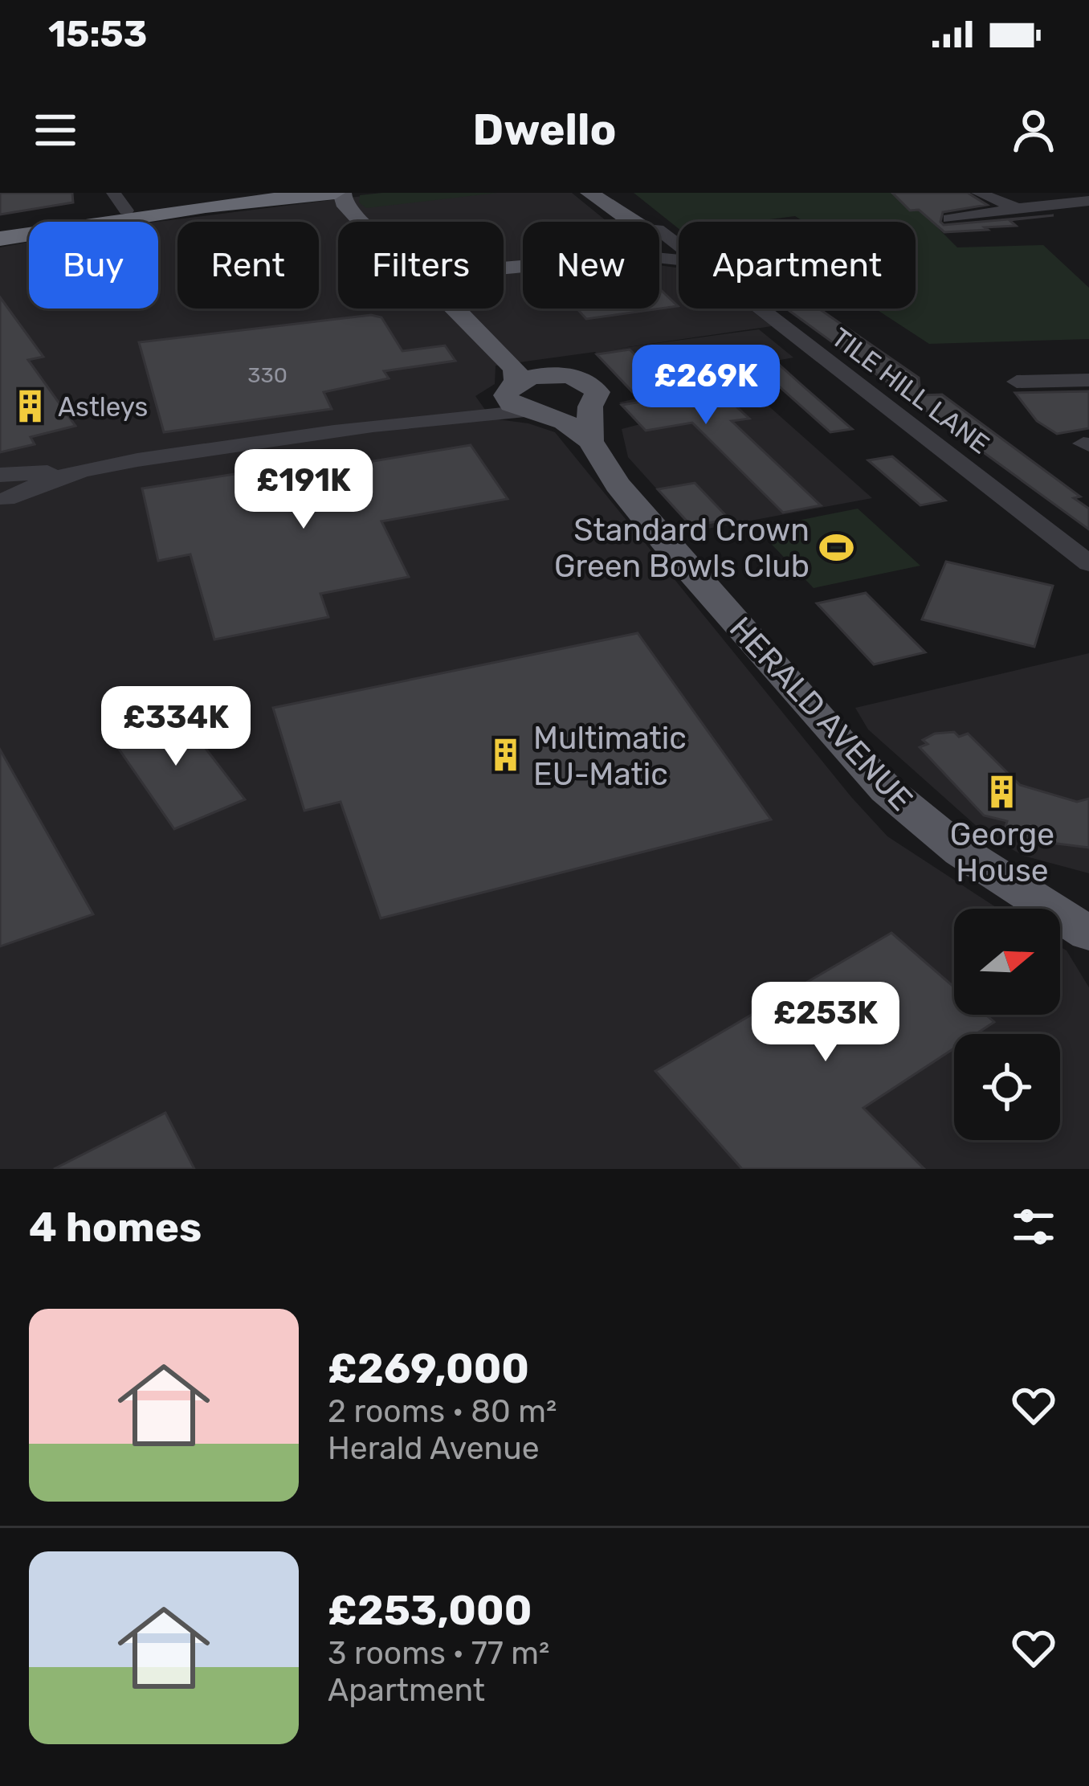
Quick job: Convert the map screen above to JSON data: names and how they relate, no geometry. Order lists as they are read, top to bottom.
{
  "streets": {
    "main road": ["TILE HILL LANE", "HERALD AVENUE"]
  },
  "places": {
    "building": ["Astleys", "Multimatic EU-Matic", "George House"],
    "sports": ["Standard Crown Green Bowls Club"]
  },
  "house_numbers": ["330"],
  "north": "right",
  "page": {
    "status": "15:53",
    "header": "Dwello",
    "chip": [
      "Buy",
      "Rent",
      "Filters",
      "New",
      "Apartment"
    ],
    "price": [
      "£269K",
      "£191K",
      "£334K",
      "£253K"
    ],
    "heading": "4 homes",
    "list": [
      {
        "name": "£269,000",
        "note": "2 rooms · 80 m² · Herald Avenue"
      },
      {
        "name": "£253,000",
        "note": "3 rooms · 77 m² · Apartment"
      }
    ]
  }
}
